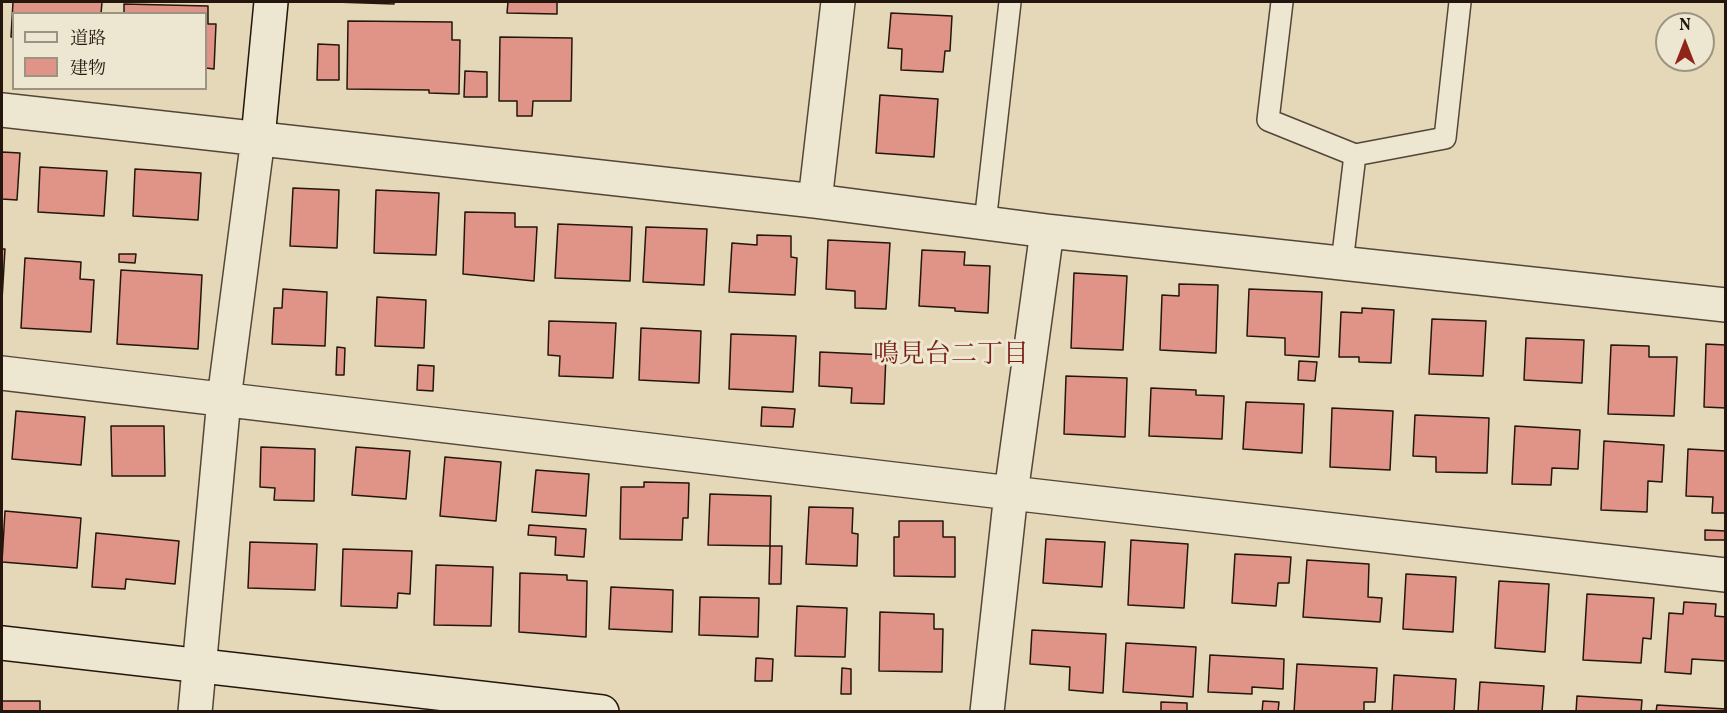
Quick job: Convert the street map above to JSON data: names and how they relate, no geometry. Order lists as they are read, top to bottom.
{
  "districts": ["鳴見台二丁目"],
  "legend": ["道路", "建物"],
  "north": "top"
}
